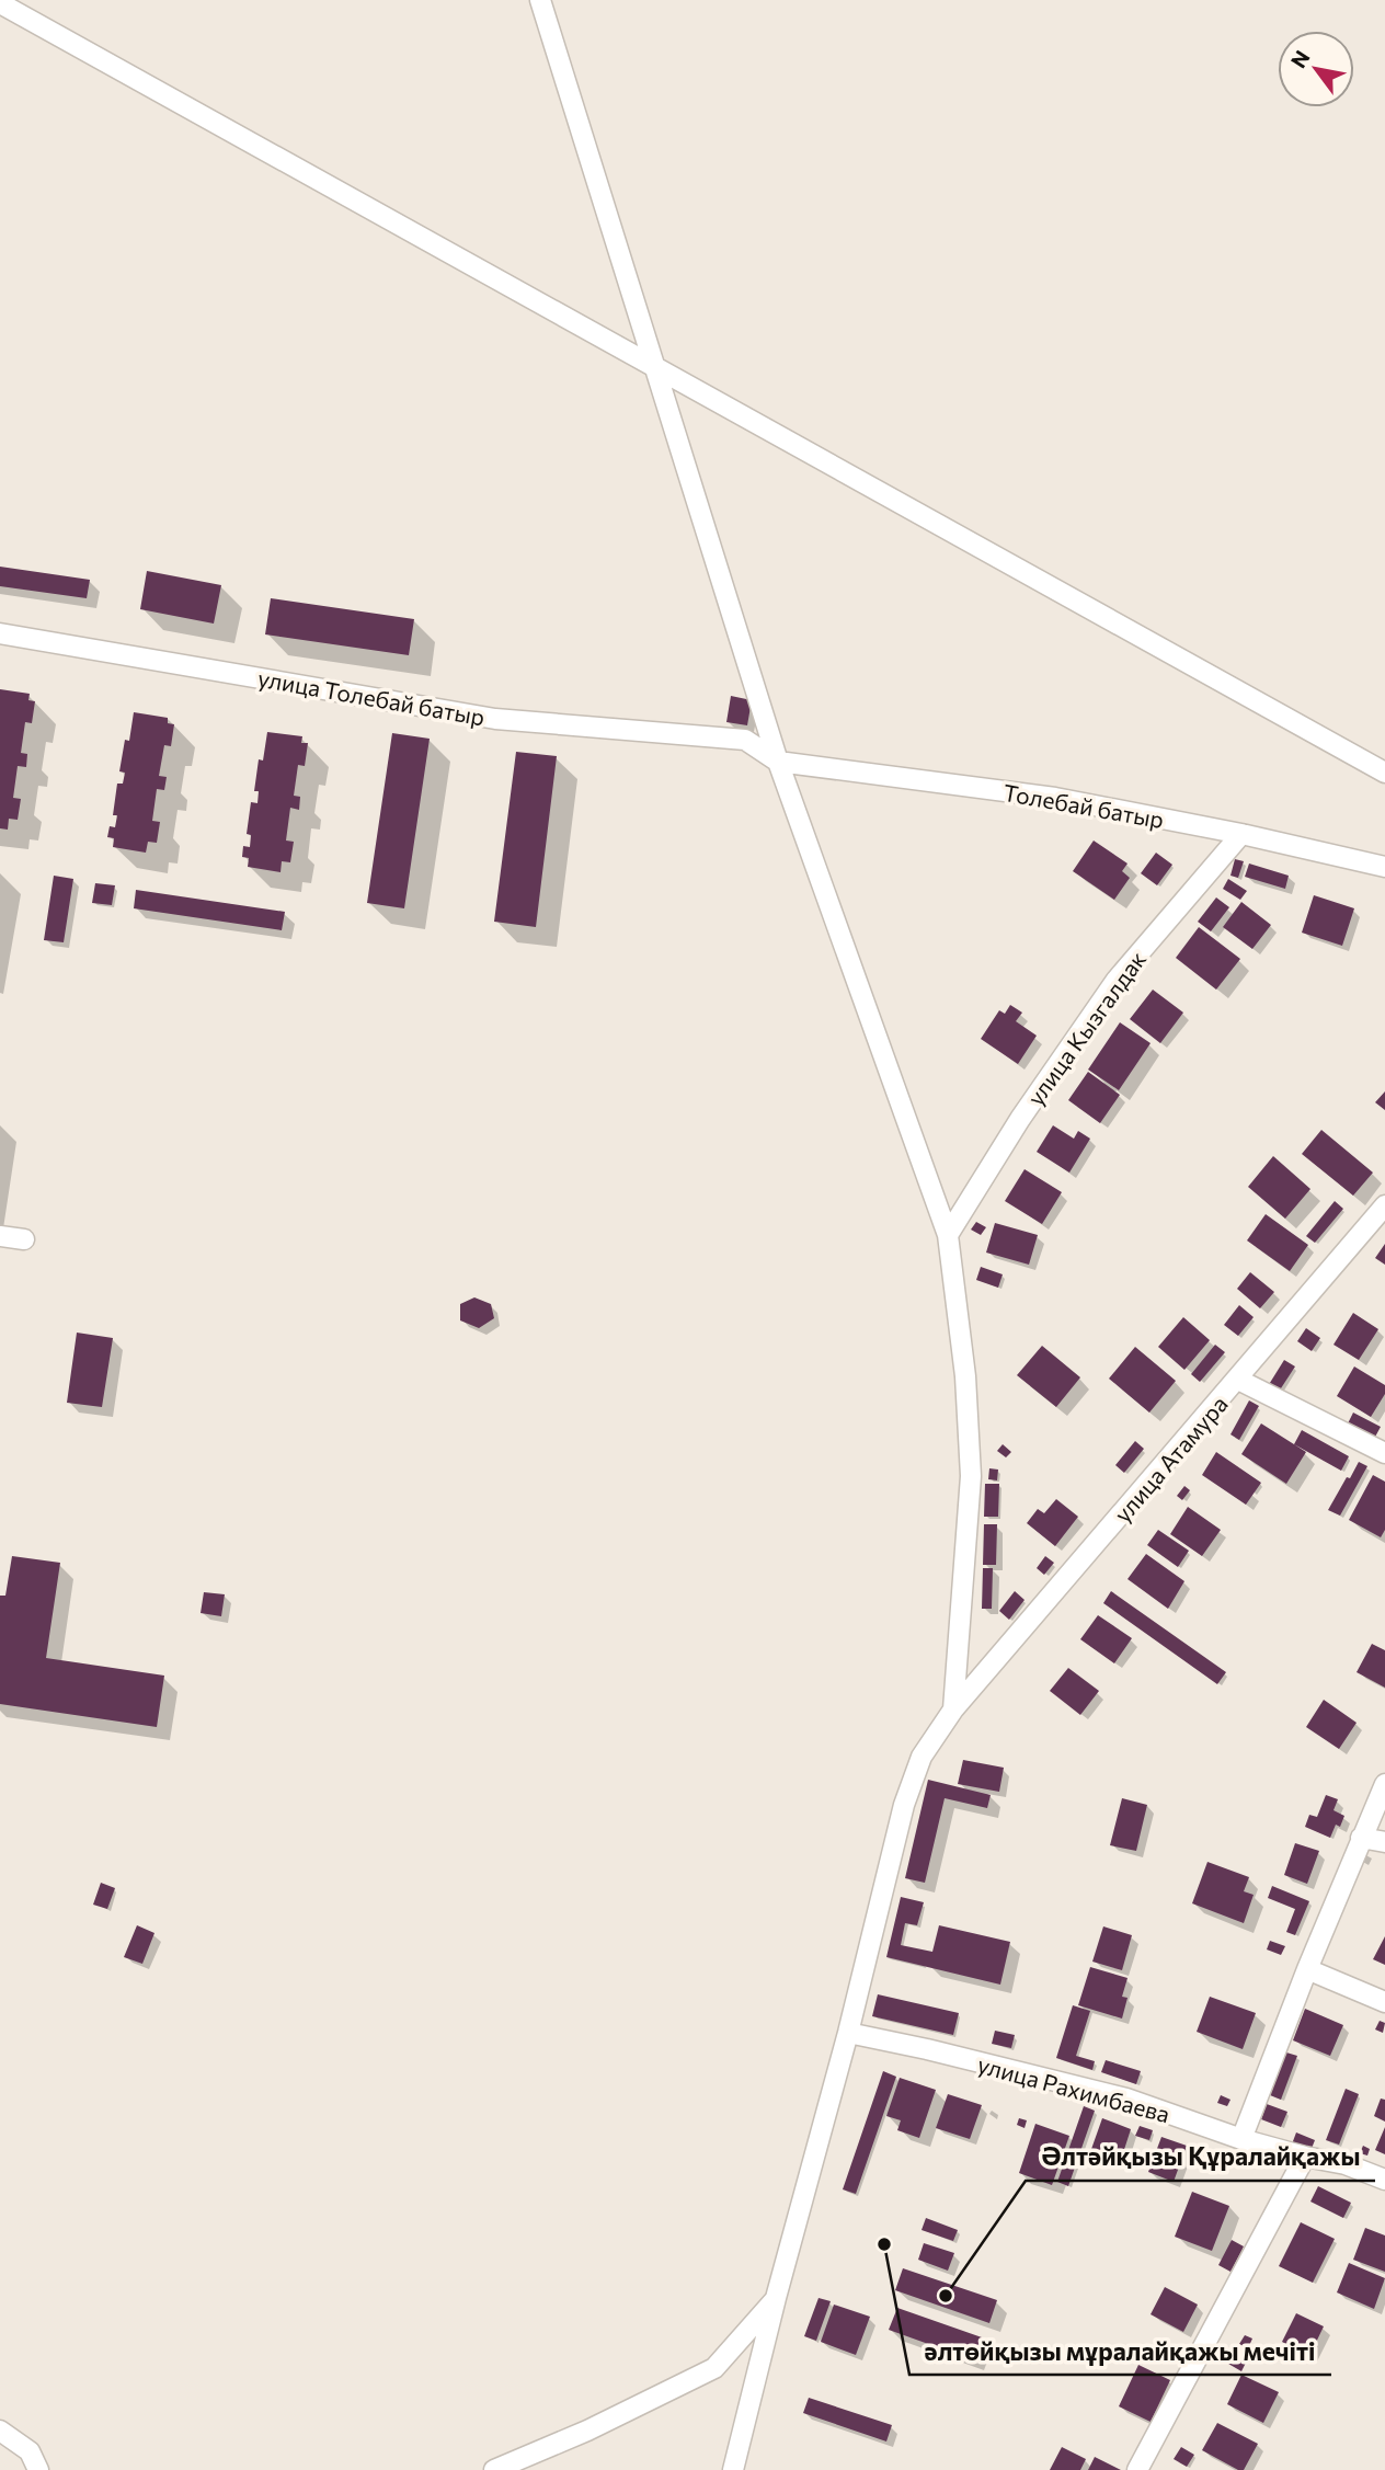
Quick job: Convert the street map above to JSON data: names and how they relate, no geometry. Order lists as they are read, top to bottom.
{
  "streets": {
    "street": [
      "улица Толебай батыр",
      "Толебай батыр",
      "улица Кызгалдак",
      "улица Атамура",
      "улица Рахимбаева"
    ]
  },
  "crossings": [
    ["улица Толебай батыр", "Толебай батыр"],
    ["Толебай батыр", "улица Кызгалдак"],
    ["улица Атамура", "улица Рахимбаева"]
  ],
  "places": ["әлтөйқызы мұралайқажы мечіті", "Әлтәйқызы Құралайқажы"],
  "north": "top left"
}
